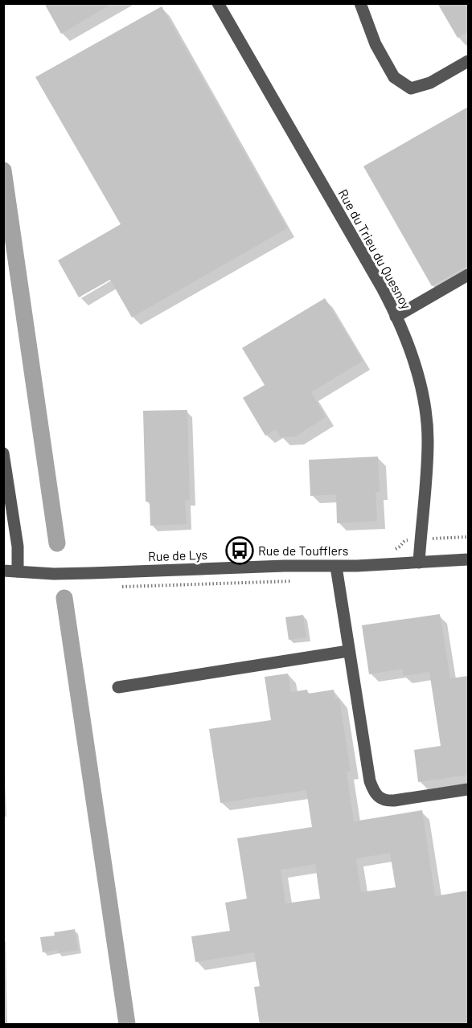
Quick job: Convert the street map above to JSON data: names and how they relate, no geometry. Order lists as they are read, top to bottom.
{
  "streets": {
    "street": ["Rue du Trieu du Quesnoy", "Rue de Lys"]
  },
  "crossings": [
    ["Rue du Trieu du Quesnoy", "Rue de Lys"]
  ],
  "places": {
    "bus stop": ["Rue de Toufflers"]
  }
}
